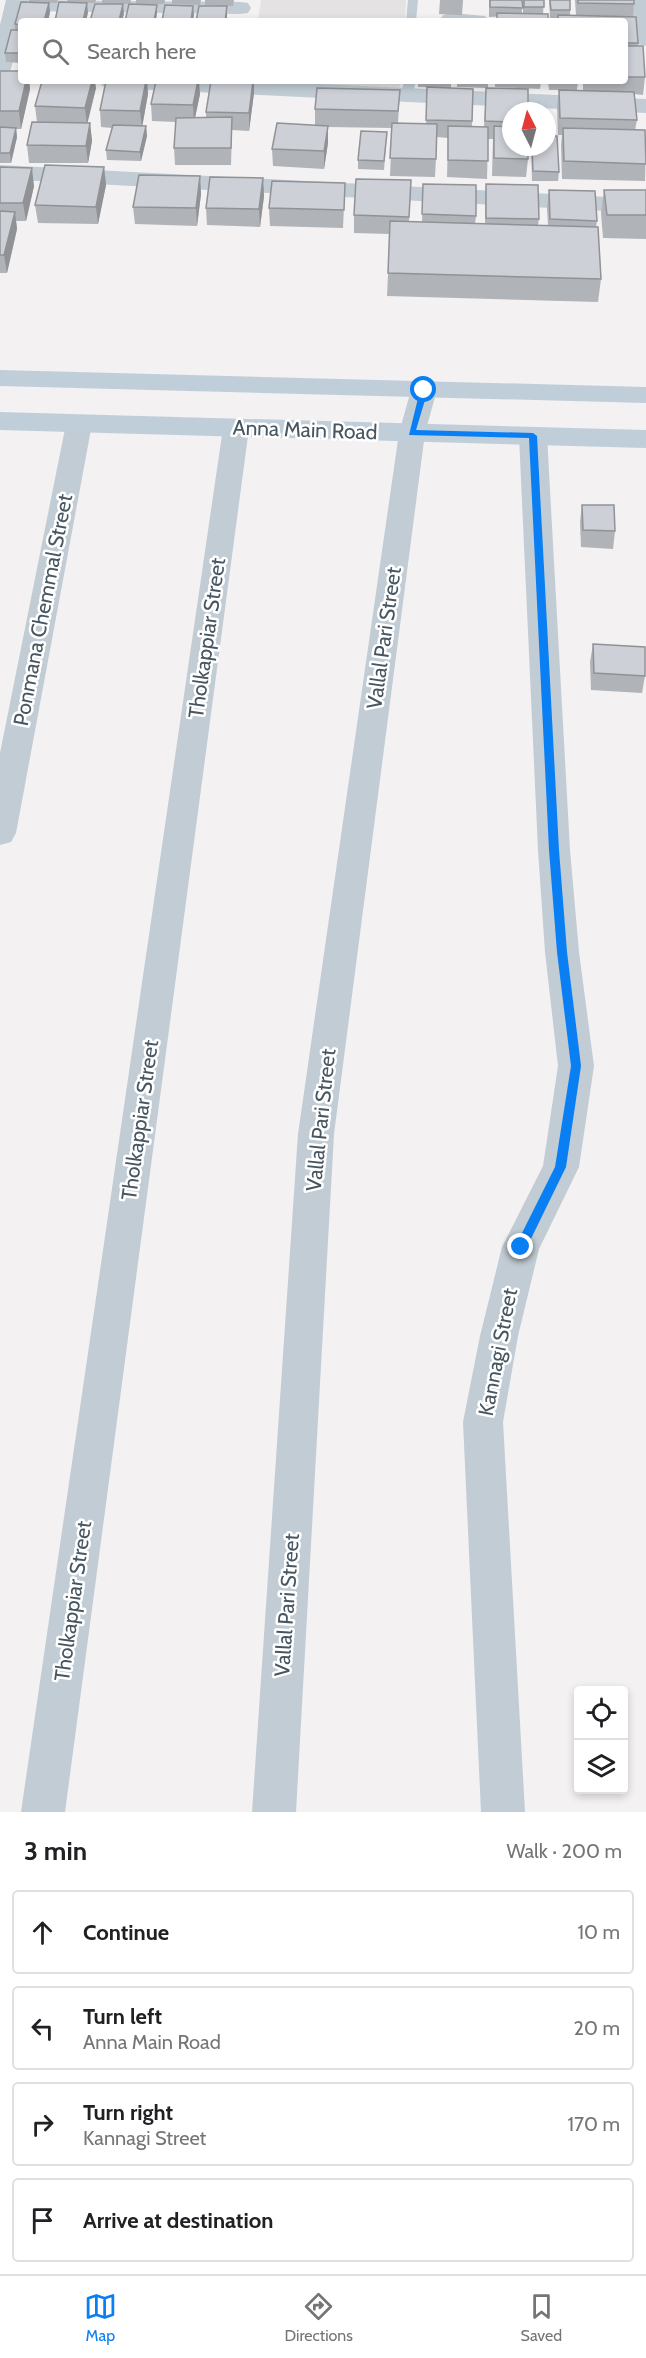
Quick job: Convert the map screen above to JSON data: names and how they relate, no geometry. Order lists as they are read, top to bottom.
{
  "streets": {
    "main road": ["Anna Main Road"],
    "street": [
      "Ponmana Chemmal Street",
      "Tholkappiar Street",
      "Vallal Pari Street",
      "Kannagi Street"
    ]
  },
  "crossings": [
    ["Anna Main Road", "Ponmana Chemmal Street"],
    ["Anna Main Road", "Tholkappiar Street"],
    ["Anna Main Road", "Vallal Pari Street"],
    ["Anna Main Road", "Kannagi Street"]
  ],
  "north": "top",
  "page": {
    "search": "Search here",
    "heading": ["3 min", "Walk · 200 m"],
    "list": [
      ["Continue", "10 m"],
      ["Turn left", "Anna Main Road", "20 m"],
      ["Turn right", "Kannagi Street", "170 m"],
      "Arrive at destination"
    ],
    "nav": ["Map", "Directions", "Saved"]
  }
}
